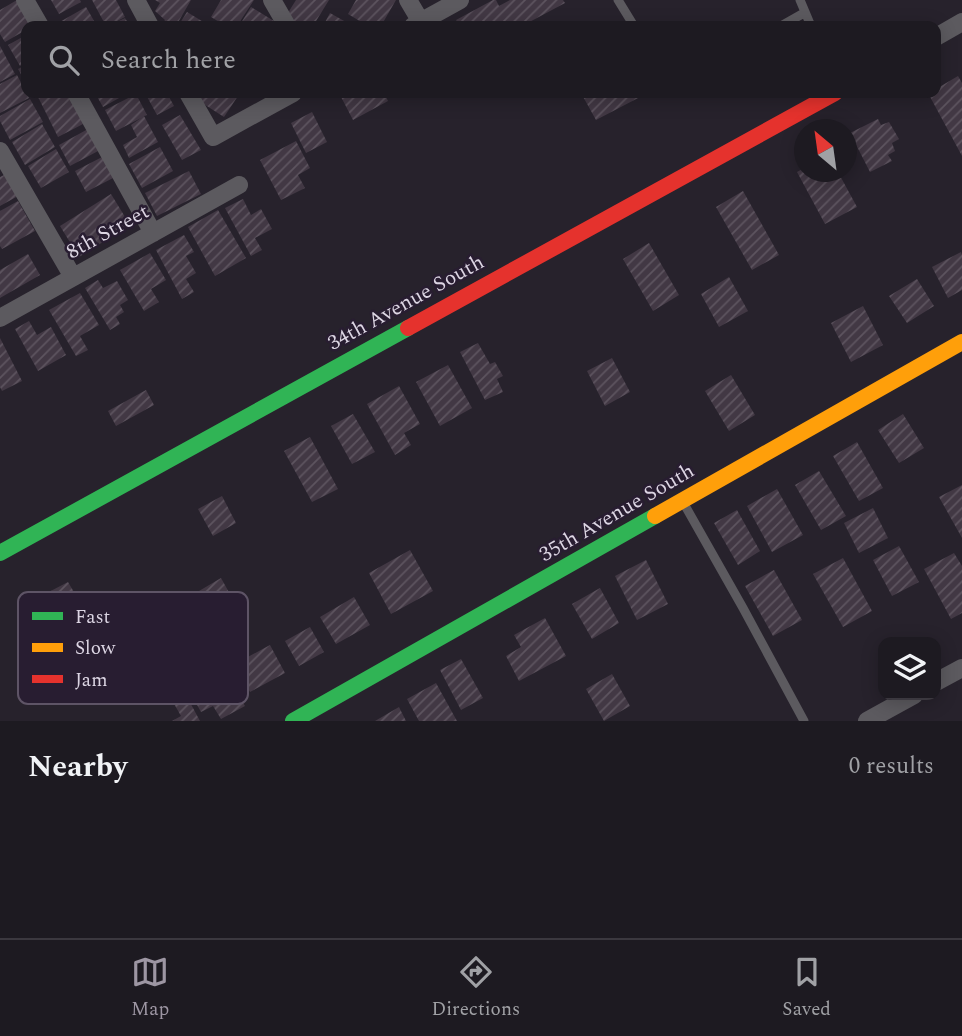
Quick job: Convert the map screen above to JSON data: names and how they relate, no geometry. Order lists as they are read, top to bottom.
{
  "streets": {
    "street": ["8th Street", "34th Avenue South", "35th Avenue South"]
  },
  "legend": ["Fast", "Slow", "Jam"],
  "north": "top left",
  "page": {
    "search": "Search here",
    "heading": ["Nearby", "0 results"],
    "nav": ["Map", "Directions", "Saved"]
  }
}
